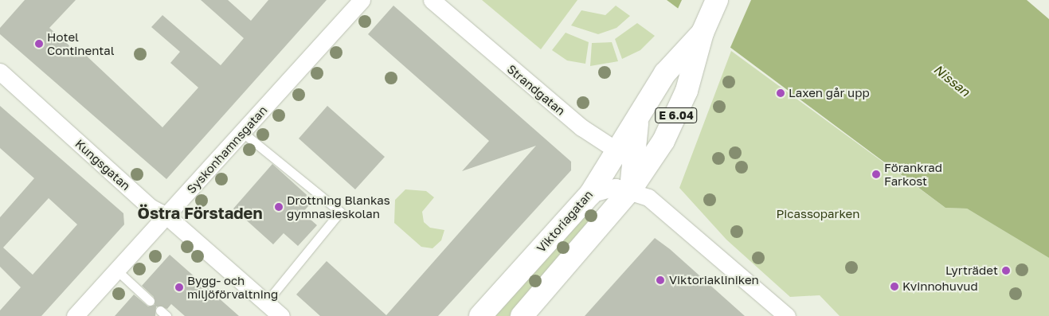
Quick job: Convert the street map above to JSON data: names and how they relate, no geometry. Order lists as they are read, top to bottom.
{
  "streets": {
    "highway": ["E 6.04", "Viktoriagatan"],
    "street": ["Strandgatan", "Syskonhamnsgatan", "Kungsgatan"]
  },
  "crossings": [
    ["Strandgatan", "Viktoriagatan"],
    ["E 6.04", "Viktoriagatan"],
    ["Syskonhamnsgatan", "Kungsgatan"]
  ],
  "districts": ["Östra Förstaden"],
  "water": ["Nissan"],
  "parks": ["Picassoparken"],
  "places": [
    "Hotel Continental",
    "Laxen går upp",
    "Förankrad Farkost",
    "Drottning Blankas gymnasieskolan",
    "Lyrträdet",
    "Viktoriakliniken",
    "Kvinnohuvud",
    "Bygg- och miljöförvaltning"
  ]
}
